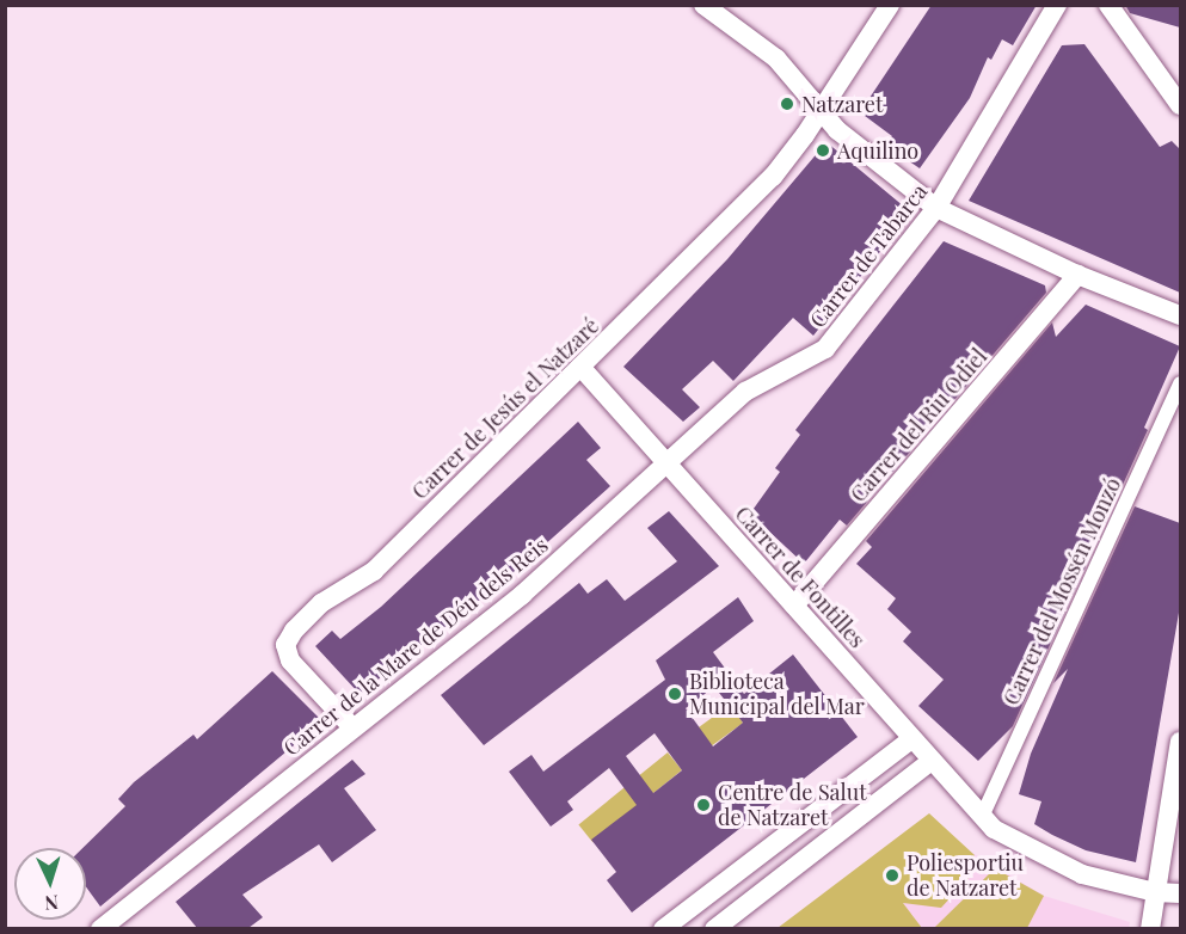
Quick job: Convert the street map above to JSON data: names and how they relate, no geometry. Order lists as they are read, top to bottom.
{
  "streets": {
    "street": [
      "Carrer de Tabarca",
      "Carrer de Jesús el Natzaré",
      "Carrer del Riu Odiel",
      "Carrer de Fontilles",
      "Carrer del Mossén Monzó",
      "Carrer de la Mare de Déu dels Reis"
    ]
  },
  "crossings": [
    ["Carrer de Tabarca", "Carrer de la Mare de Déu dels Reis"],
    ["Carrer de Jesús el Natzaré", "Carrer de Fontilles"],
    ["Carrer de Jesús el Natzaré", "Carrer de la Mare de Déu dels Reis"],
    ["Carrer del Riu Odiel", "Carrer de Fontilles"],
    ["Carrer de Fontilles", "Carrer del Mossén Monzó"],
    ["Carrer de Fontilles", "Carrer de la Mare de Déu dels Reis"]
  ],
  "places": [
    "Natzaret",
    "Aquilino",
    "Biblioteca Municipal del Mar",
    "Centre de Salut de Natzaret",
    "Poliesportiu de Natzaret"
  ],
  "north": "bottom"
}
